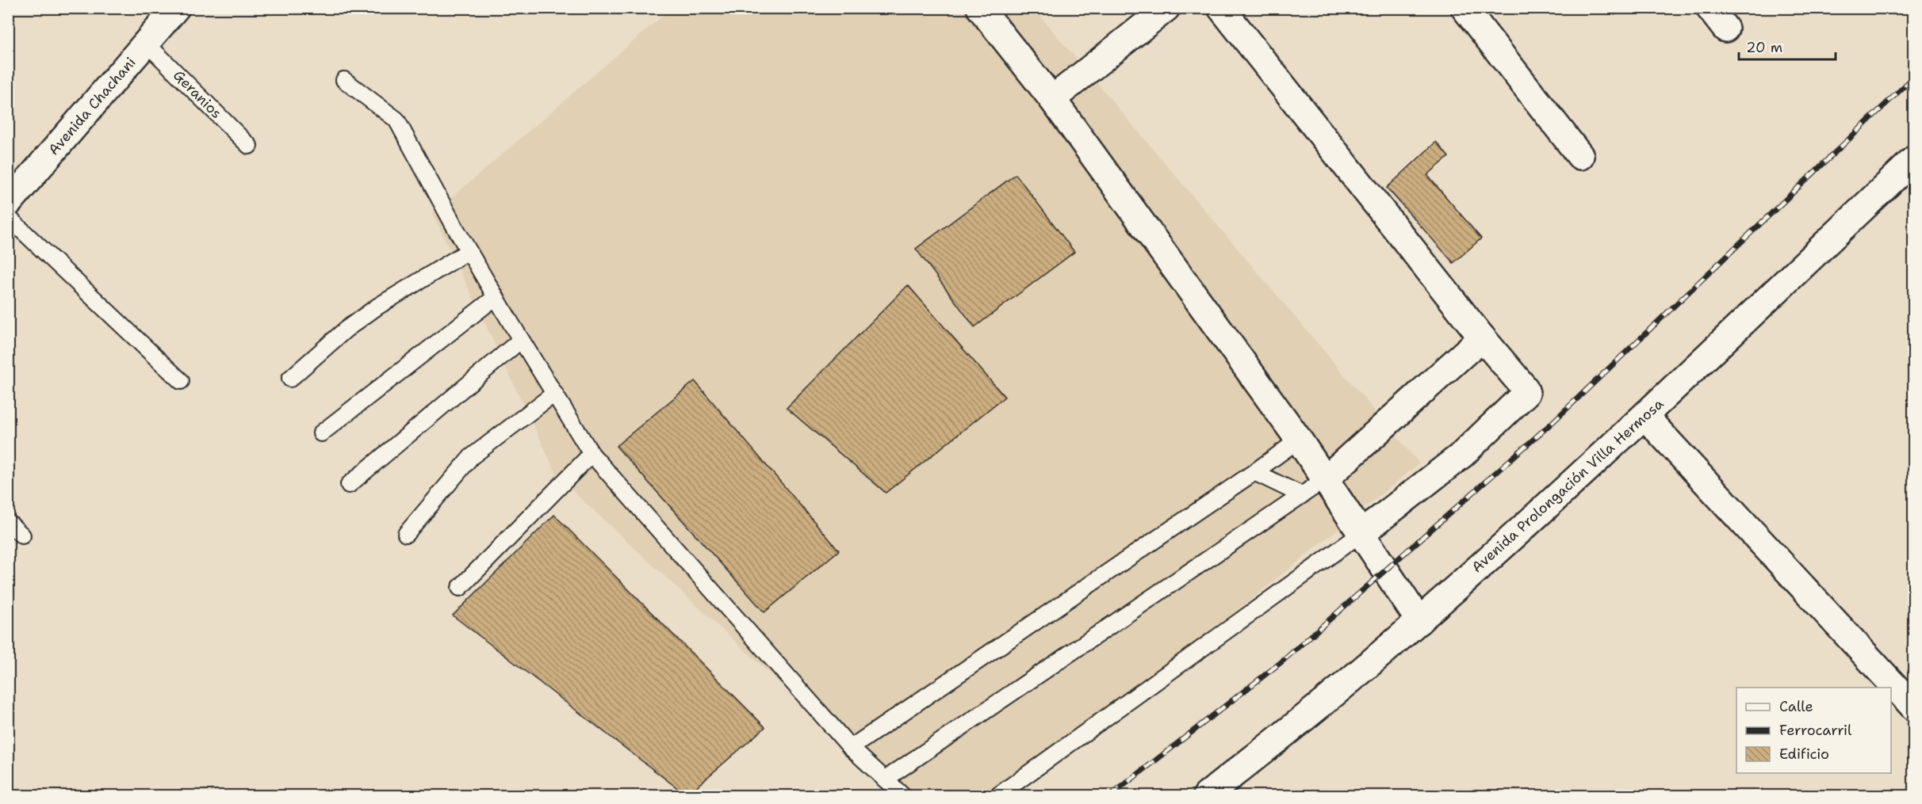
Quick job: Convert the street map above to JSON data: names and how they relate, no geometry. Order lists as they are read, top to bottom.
{
  "streets": {
    "street": ["Avenida Chachani", "Avenida Prolongación Villa Hermosa"],
    "lane": ["Geranios"]
  },
  "crossings": [
    ["Geranios", "Avenida Chachani"]
  ],
  "legend": ["Calle", "Ferrocarril", "Edificio"],
  "scale_bar": "20 m"
}
